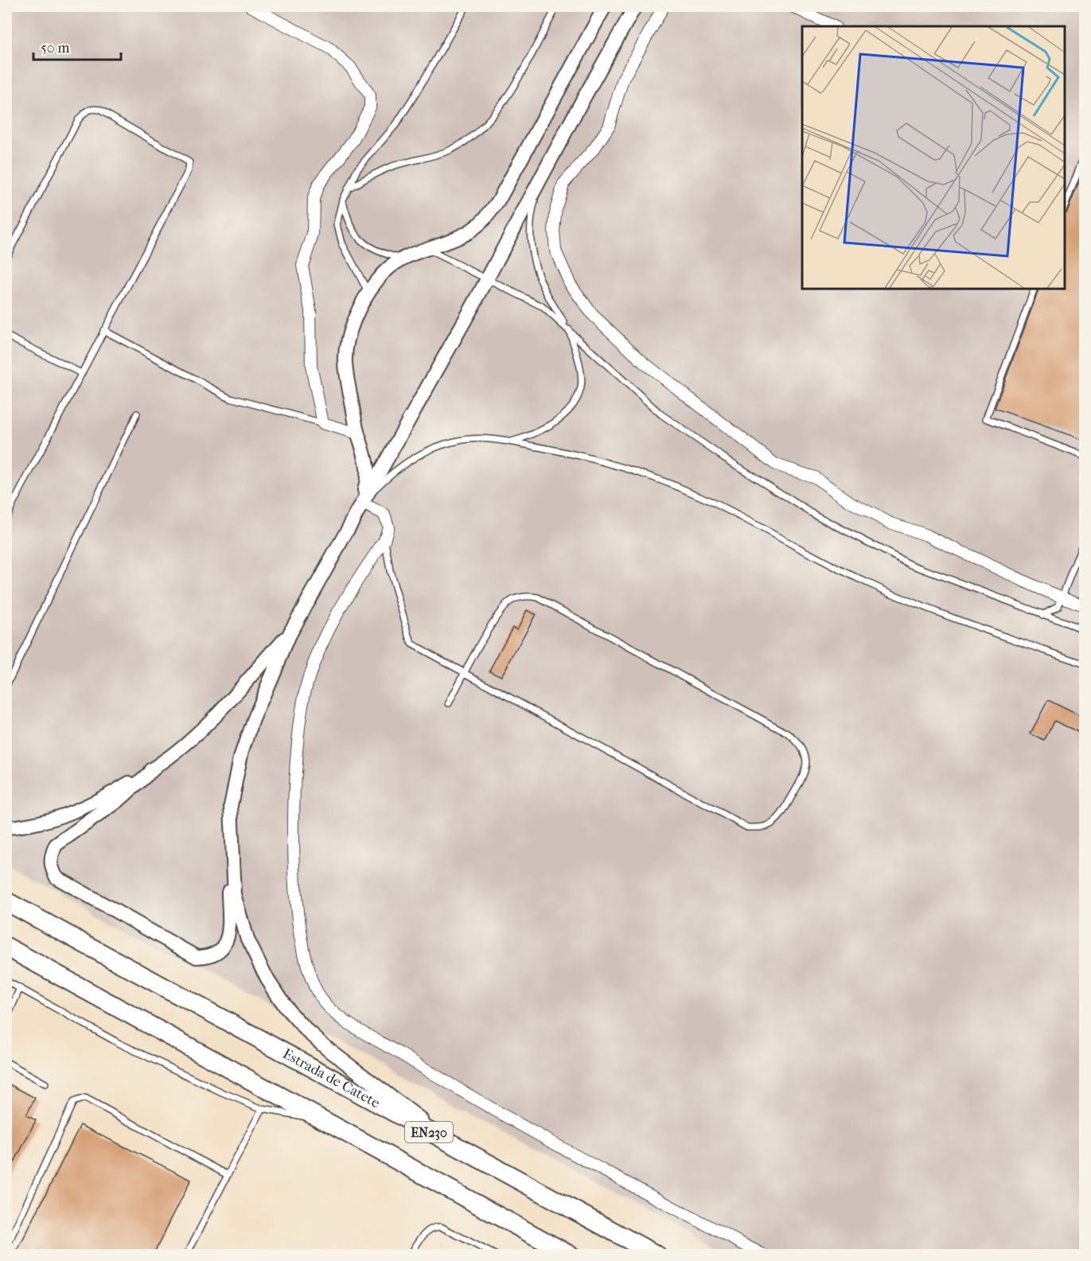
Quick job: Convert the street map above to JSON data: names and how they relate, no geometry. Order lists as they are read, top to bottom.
{
  "streets": {
    "highway": ["Estrada de Catete", "EN230"]
  },
  "scale_bar": "50 m"
}
